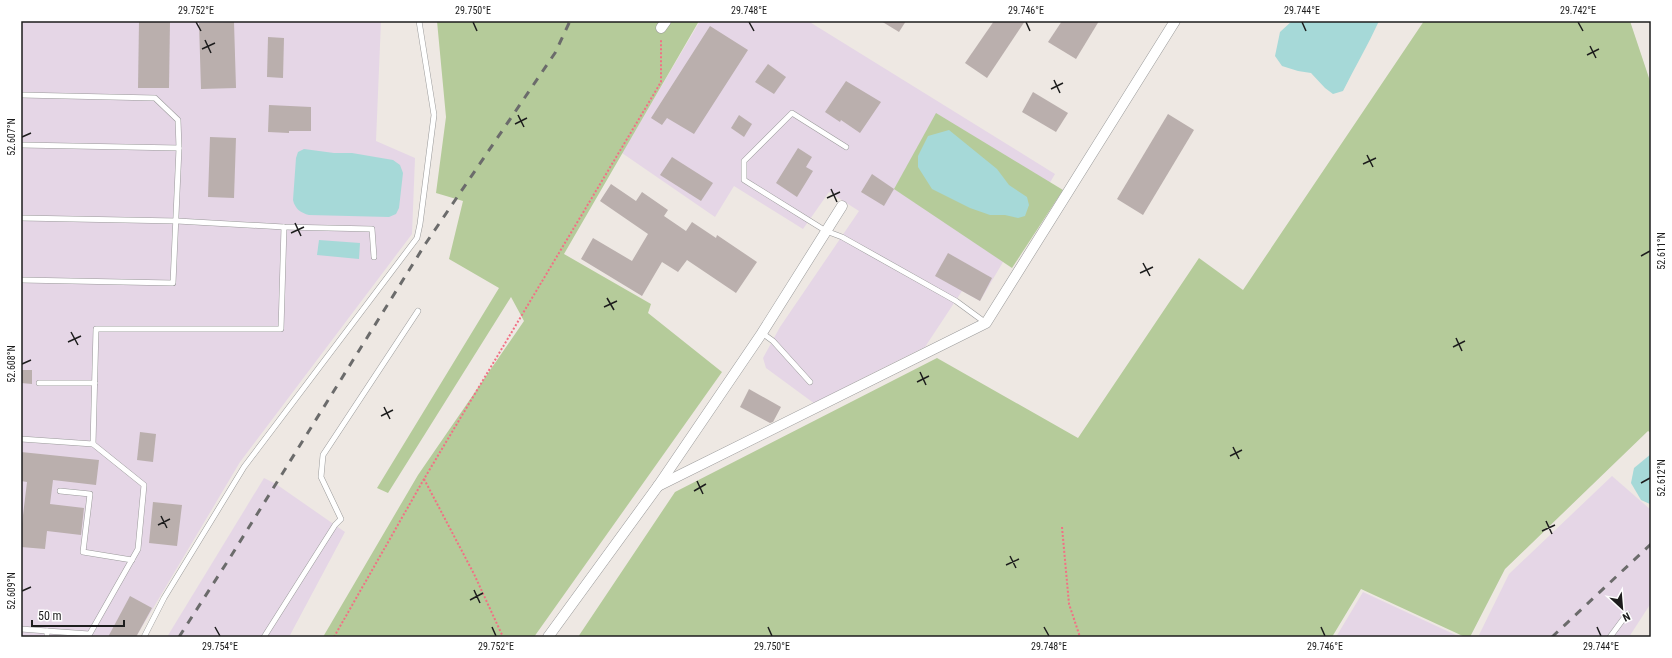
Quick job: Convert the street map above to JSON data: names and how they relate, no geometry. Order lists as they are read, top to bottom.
{
  "scale_bar": "50 m",
  "north": "bottom right",
  "coordinates": [
    "29.752°E",
    "29.750°E",
    "29.748°E",
    "29.746°E",
    "29.744°E",
    "29.742°E",
    "52.607°N",
    "52.611°N",
    "52.608°N",
    "52.612°N",
    "52.609°N",
    "29.754°E"
  ]
}
